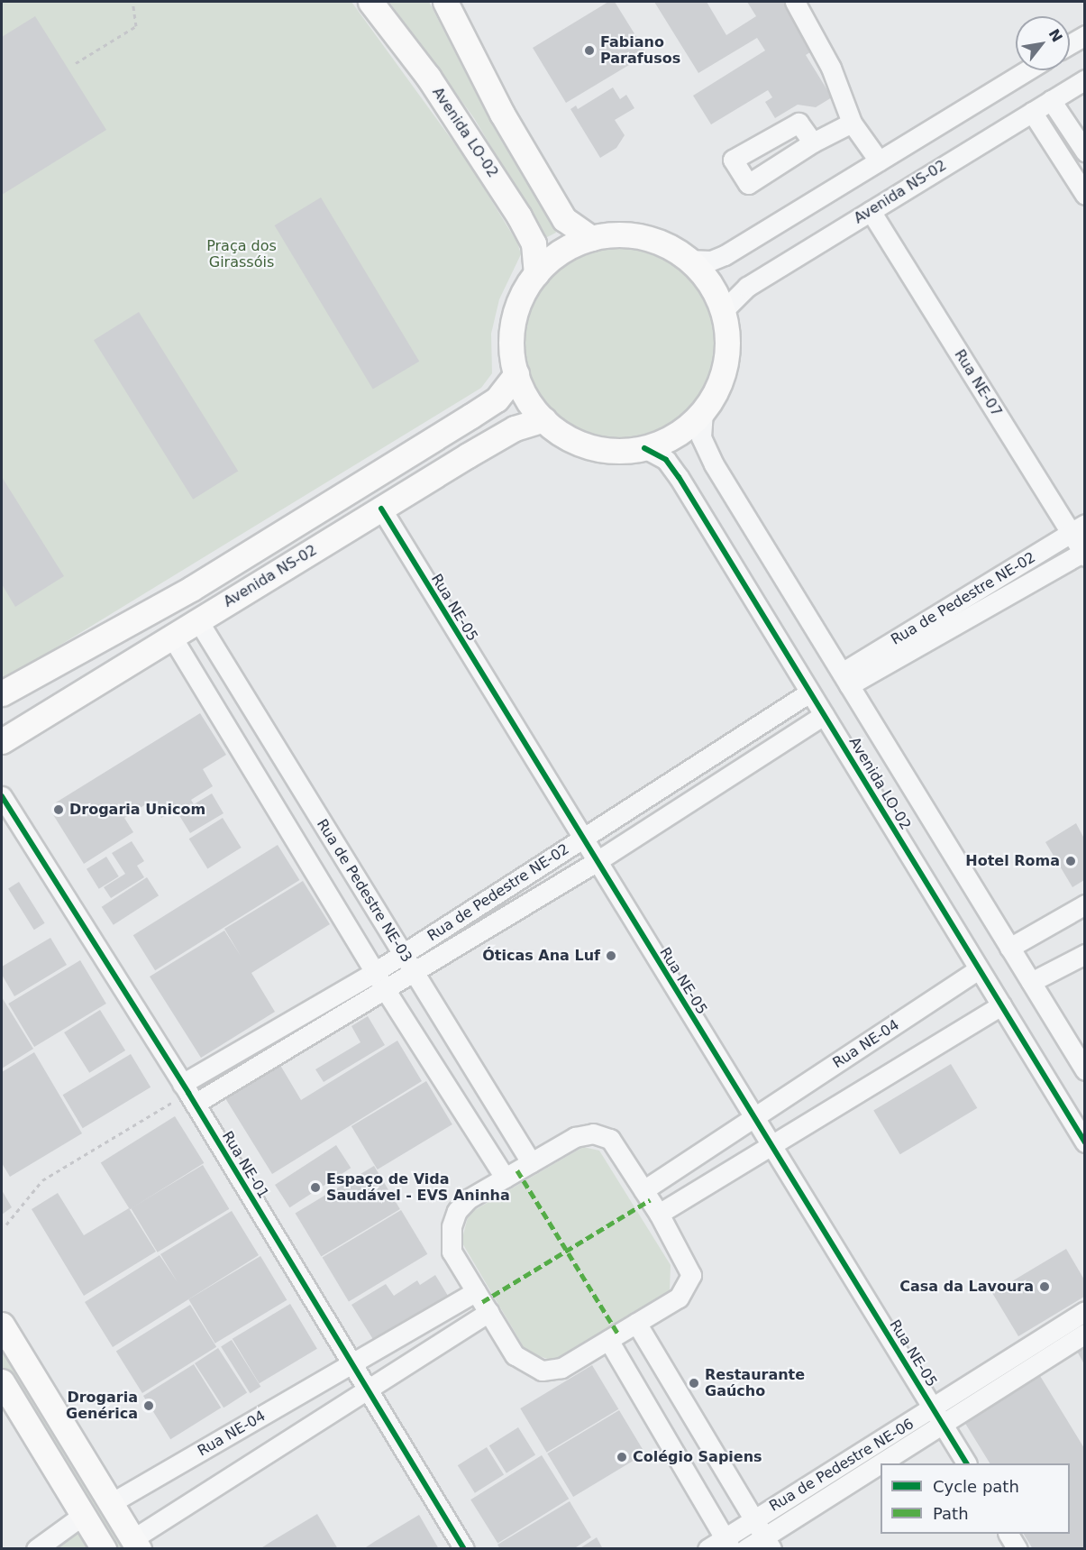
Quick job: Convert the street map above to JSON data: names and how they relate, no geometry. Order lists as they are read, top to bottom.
{
  "streets": {
    "main road": ["Avenida LO-02", "Avenida NS-02"],
    "street": [
      "Rua NE-07",
      "Rua de Pedestre NE-02",
      "Rua NE-05",
      "Rua de Pedestre NE-03",
      "Rua NE-04",
      "Rua NE-01",
      "Rua de Pedestre NE-06"
    ]
  },
  "crossings": [
    ["Avenida LO-02", "Rua de Pedestre NE-02"],
    ["Avenida LO-02", "Rua NE-04"],
    ["Avenida NS-02", "Rua NE-07"],
    ["Avenida NS-02", "Rua NE-05"],
    ["Avenida NS-02", "Rua de Pedestre NE-03"],
    ["Rua NE-07", "Rua de Pedestre NE-02"],
    ["Rua de Pedestre NE-02", "Rua NE-05"],
    ["Rua de Pedestre NE-02", "Rua de Pedestre NE-03"],
    ["Rua de Pedestre NE-02", "Rua NE-01"],
    ["Rua NE-05", "Rua NE-04"],
    ["Rua NE-05", "Rua de Pedestre NE-06"],
    ["Rua NE-04", "Rua NE-01"]
  ],
  "parks": ["Praça dos Girassóis"],
  "places": [
    "Fabiano Parafusos",
    "Drogaria Unicom",
    "Hotel Roma",
    "Óticas Ana Luf",
    "Espaço de Vida Saudável - EVS Aninha",
    "Casa da Lavoura",
    "Restaurante Gaúcho",
    "Drogaria Genérica",
    "Colégio Sapiens"
  ],
  "legend": ["Cycle path", "Path"],
  "north": "top right"
}
